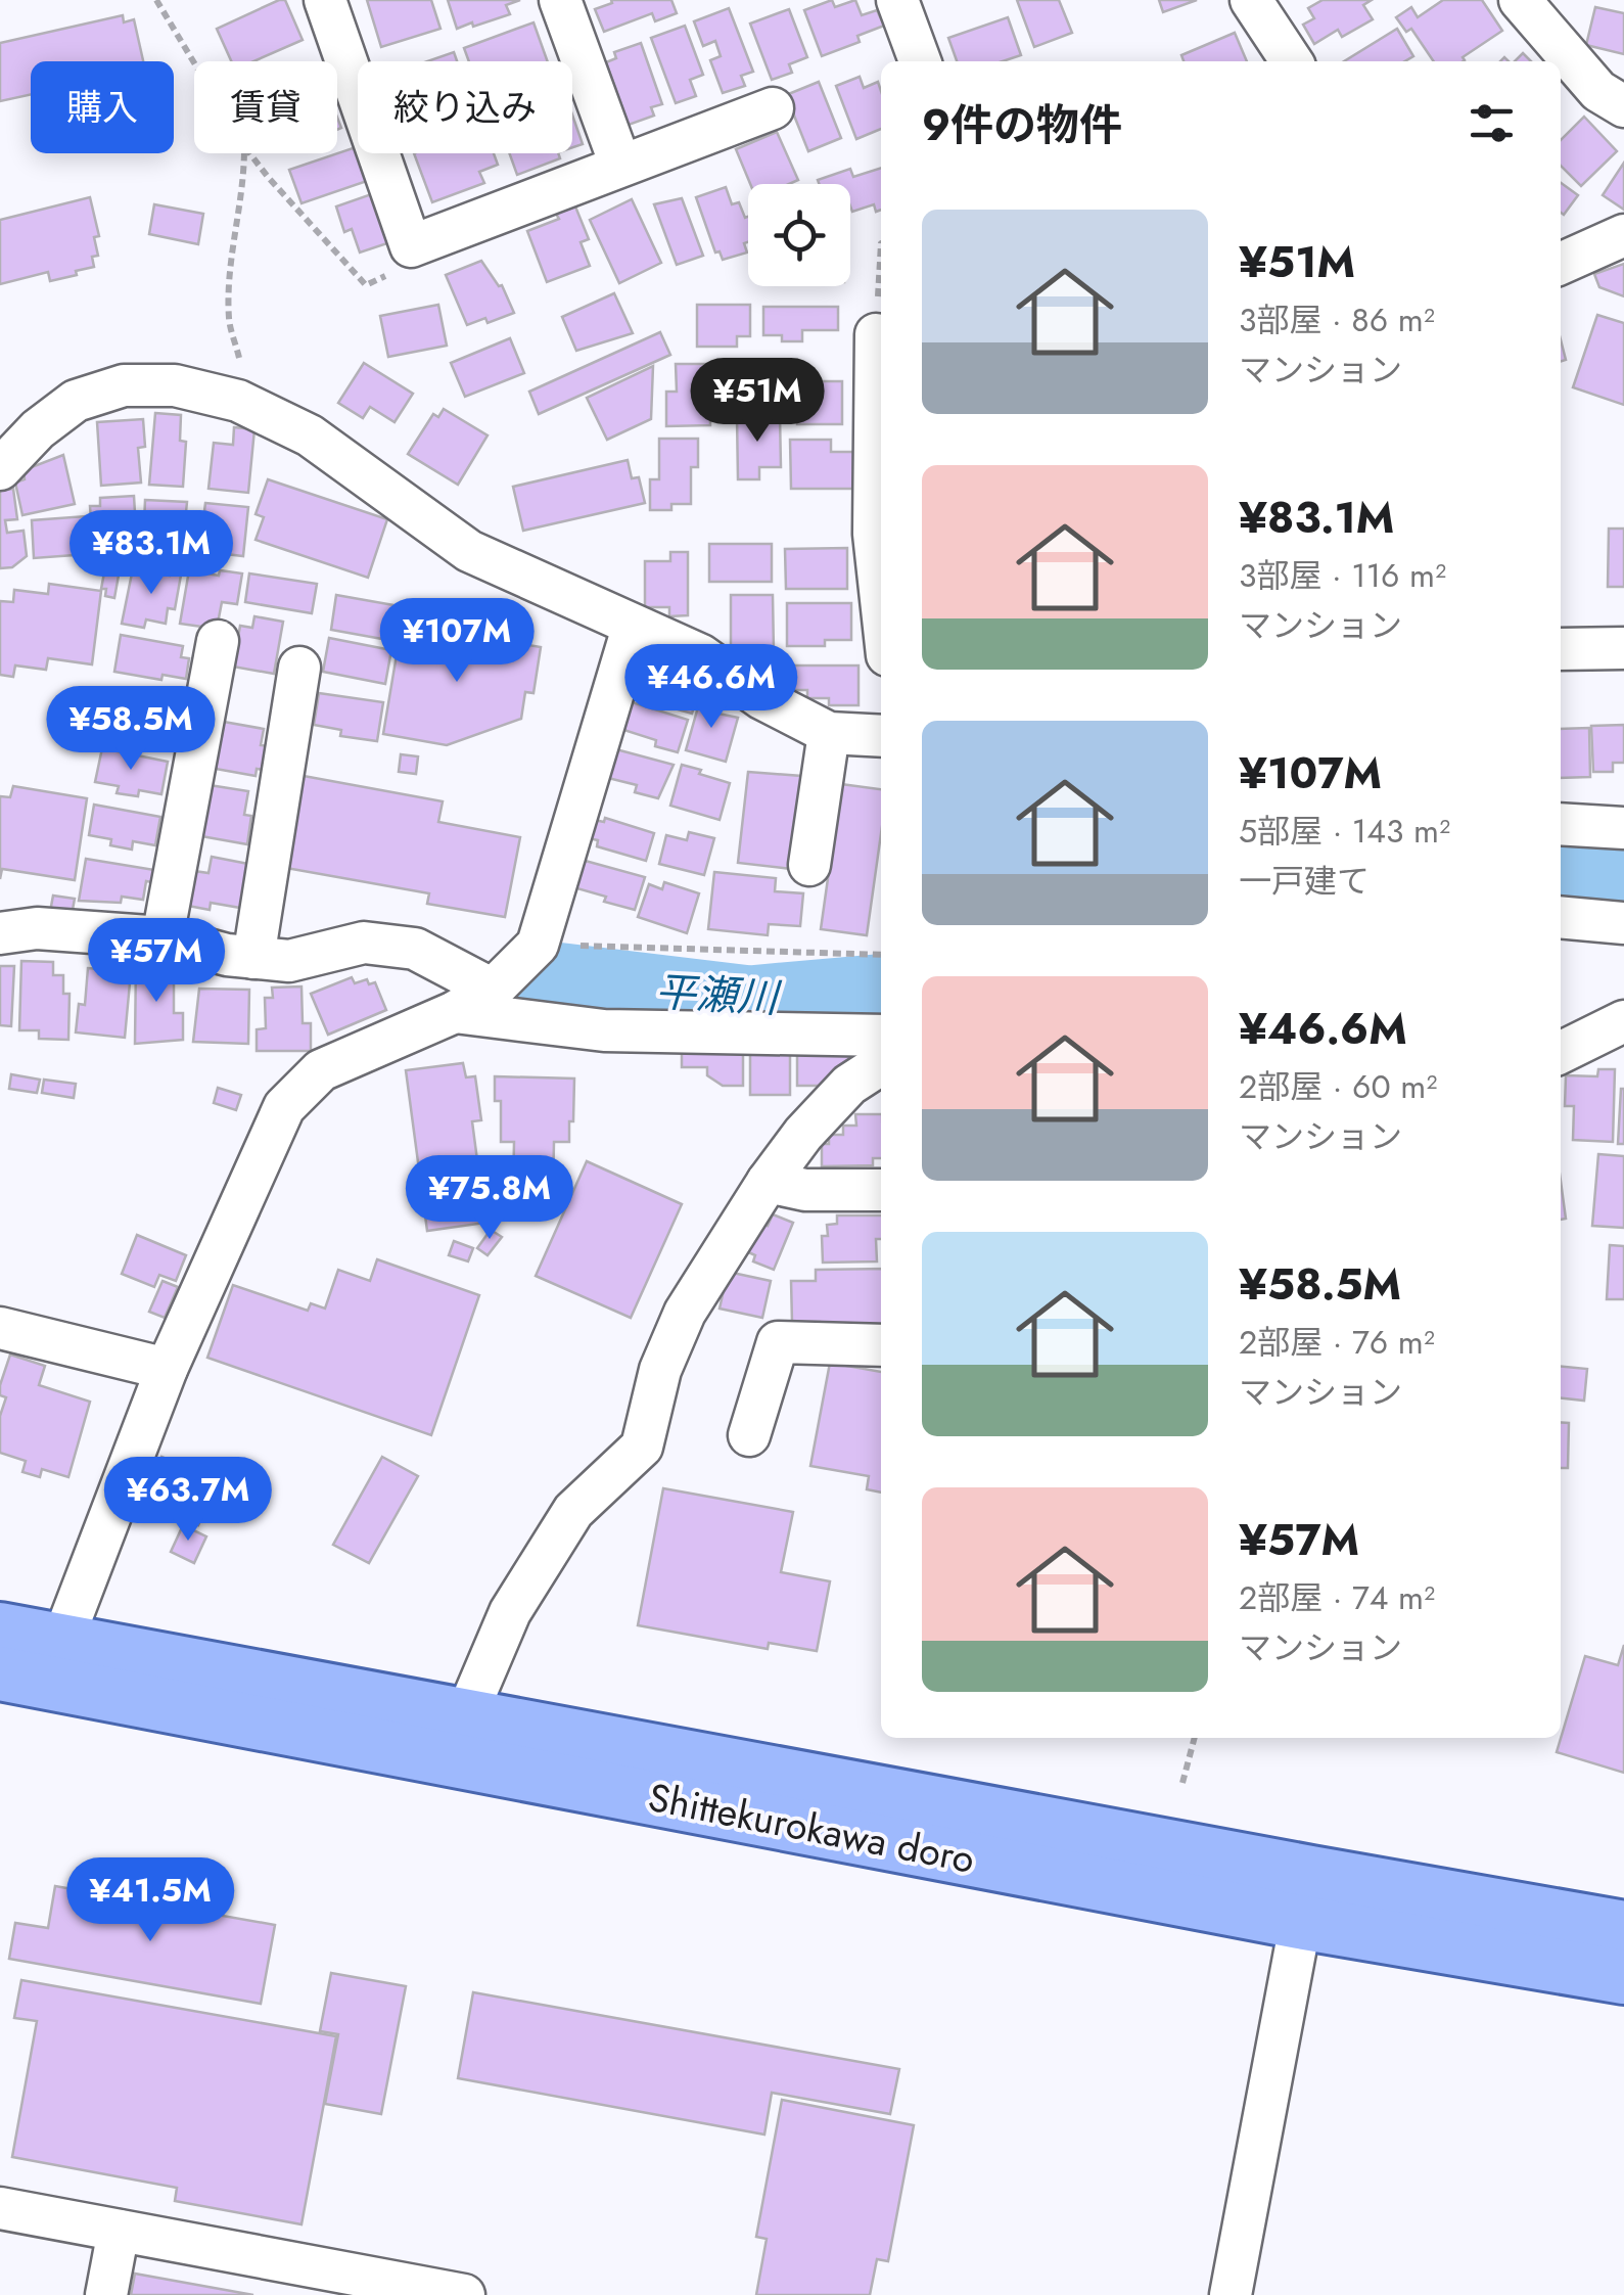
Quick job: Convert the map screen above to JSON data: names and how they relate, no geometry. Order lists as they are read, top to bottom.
{
  "streets": {
    "main road": ["Shittekurokawa doro"]
  },
  "water": ["平瀬川"],
  "page": {
    "chip": ["購入", "賃貸", "絞り込み"],
    "heading": "9件の物件",
    "list": [
      {
        "name": "¥51M",
        "note": "3部屋 · 86 m² · マンション"
      },
      {
        "name": "¥83.1M",
        "note": "3部屋 · 116 m² · マンション"
      },
      {
        "name": "¥107M",
        "note": "5部屋 · 143 m² · 一戸建て"
      },
      {
        "name": "¥46.6M",
        "note": "2部屋 · 60 m² · マンション"
      },
      {
        "name": "¥58.5M",
        "note": "2部屋 · 76 m² · マンション"
      },
      {
        "name": "¥57M",
        "note": "2部屋 · 74 m² · マンション"
      }
    ],
    "price": [
      "¥51M",
      "¥83.1M",
      "¥107M",
      "¥46.6M",
      "¥58.5M",
      "¥57M",
      "¥75.8M",
      "¥63.7M",
      "¥41.5M"
    ]
  }
}
